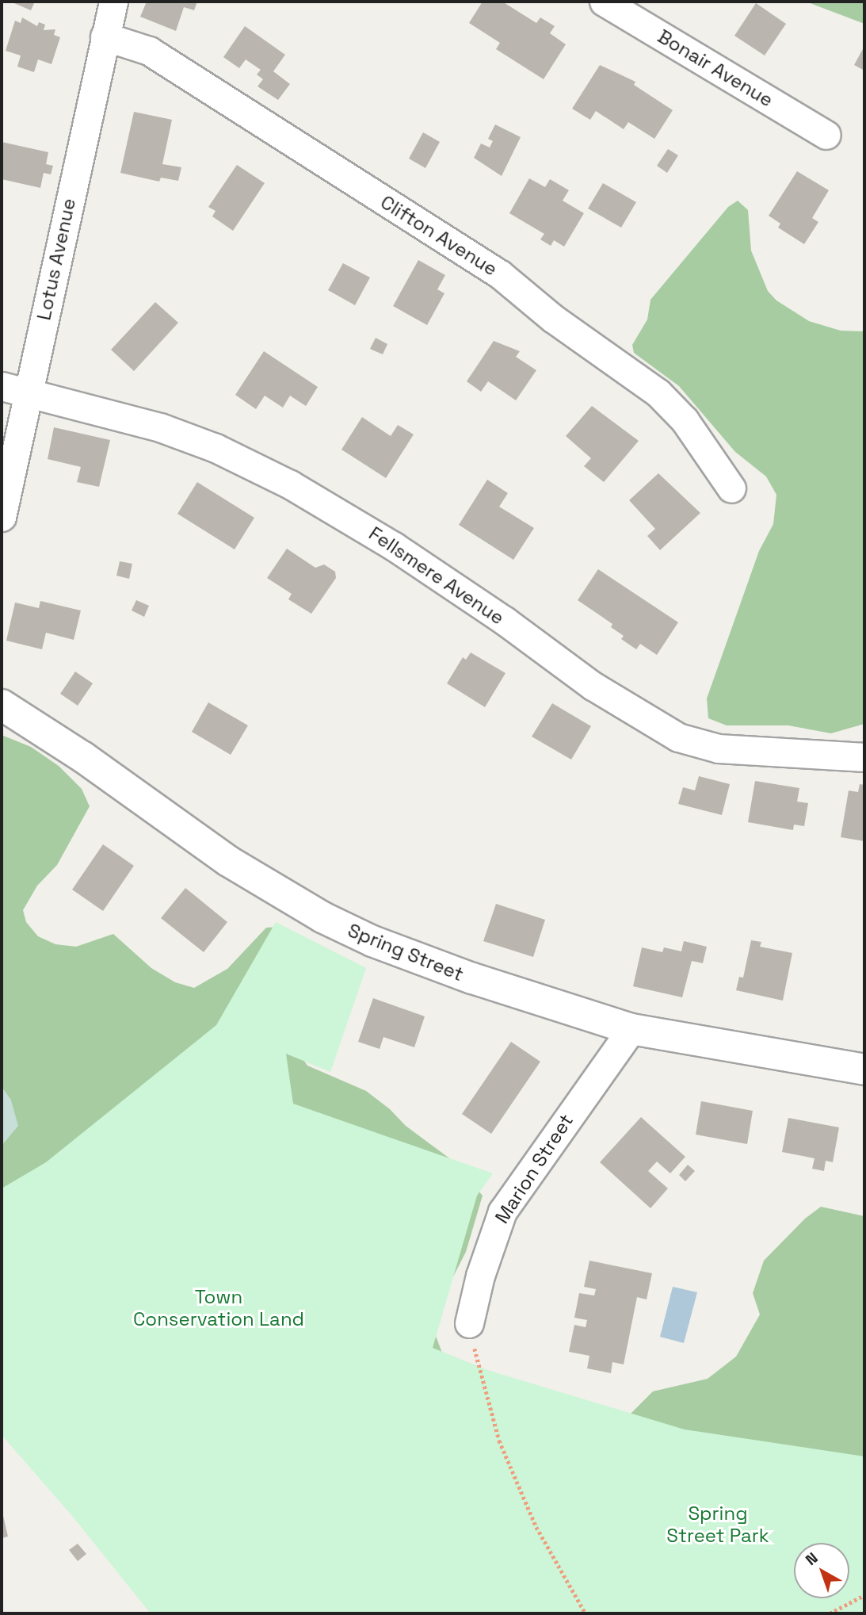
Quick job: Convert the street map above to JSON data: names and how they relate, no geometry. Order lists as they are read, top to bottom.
{
  "streets": {
    "street": [
      "Bonair Avenue",
      "Clifton Avenue",
      "Lotus Avenue",
      "Fellsmere Avenue",
      "Spring Street",
      "Marion Street"
    ]
  },
  "crossings": [
    ["Clifton Avenue", "Lotus Avenue"],
    ["Lotus Avenue", "Fellsmere Avenue"],
    ["Spring Street", "Marion Street"]
  ],
  "parks": ["Town Conservation Land", "Spring Street Park"],
  "north": "top left"
}
